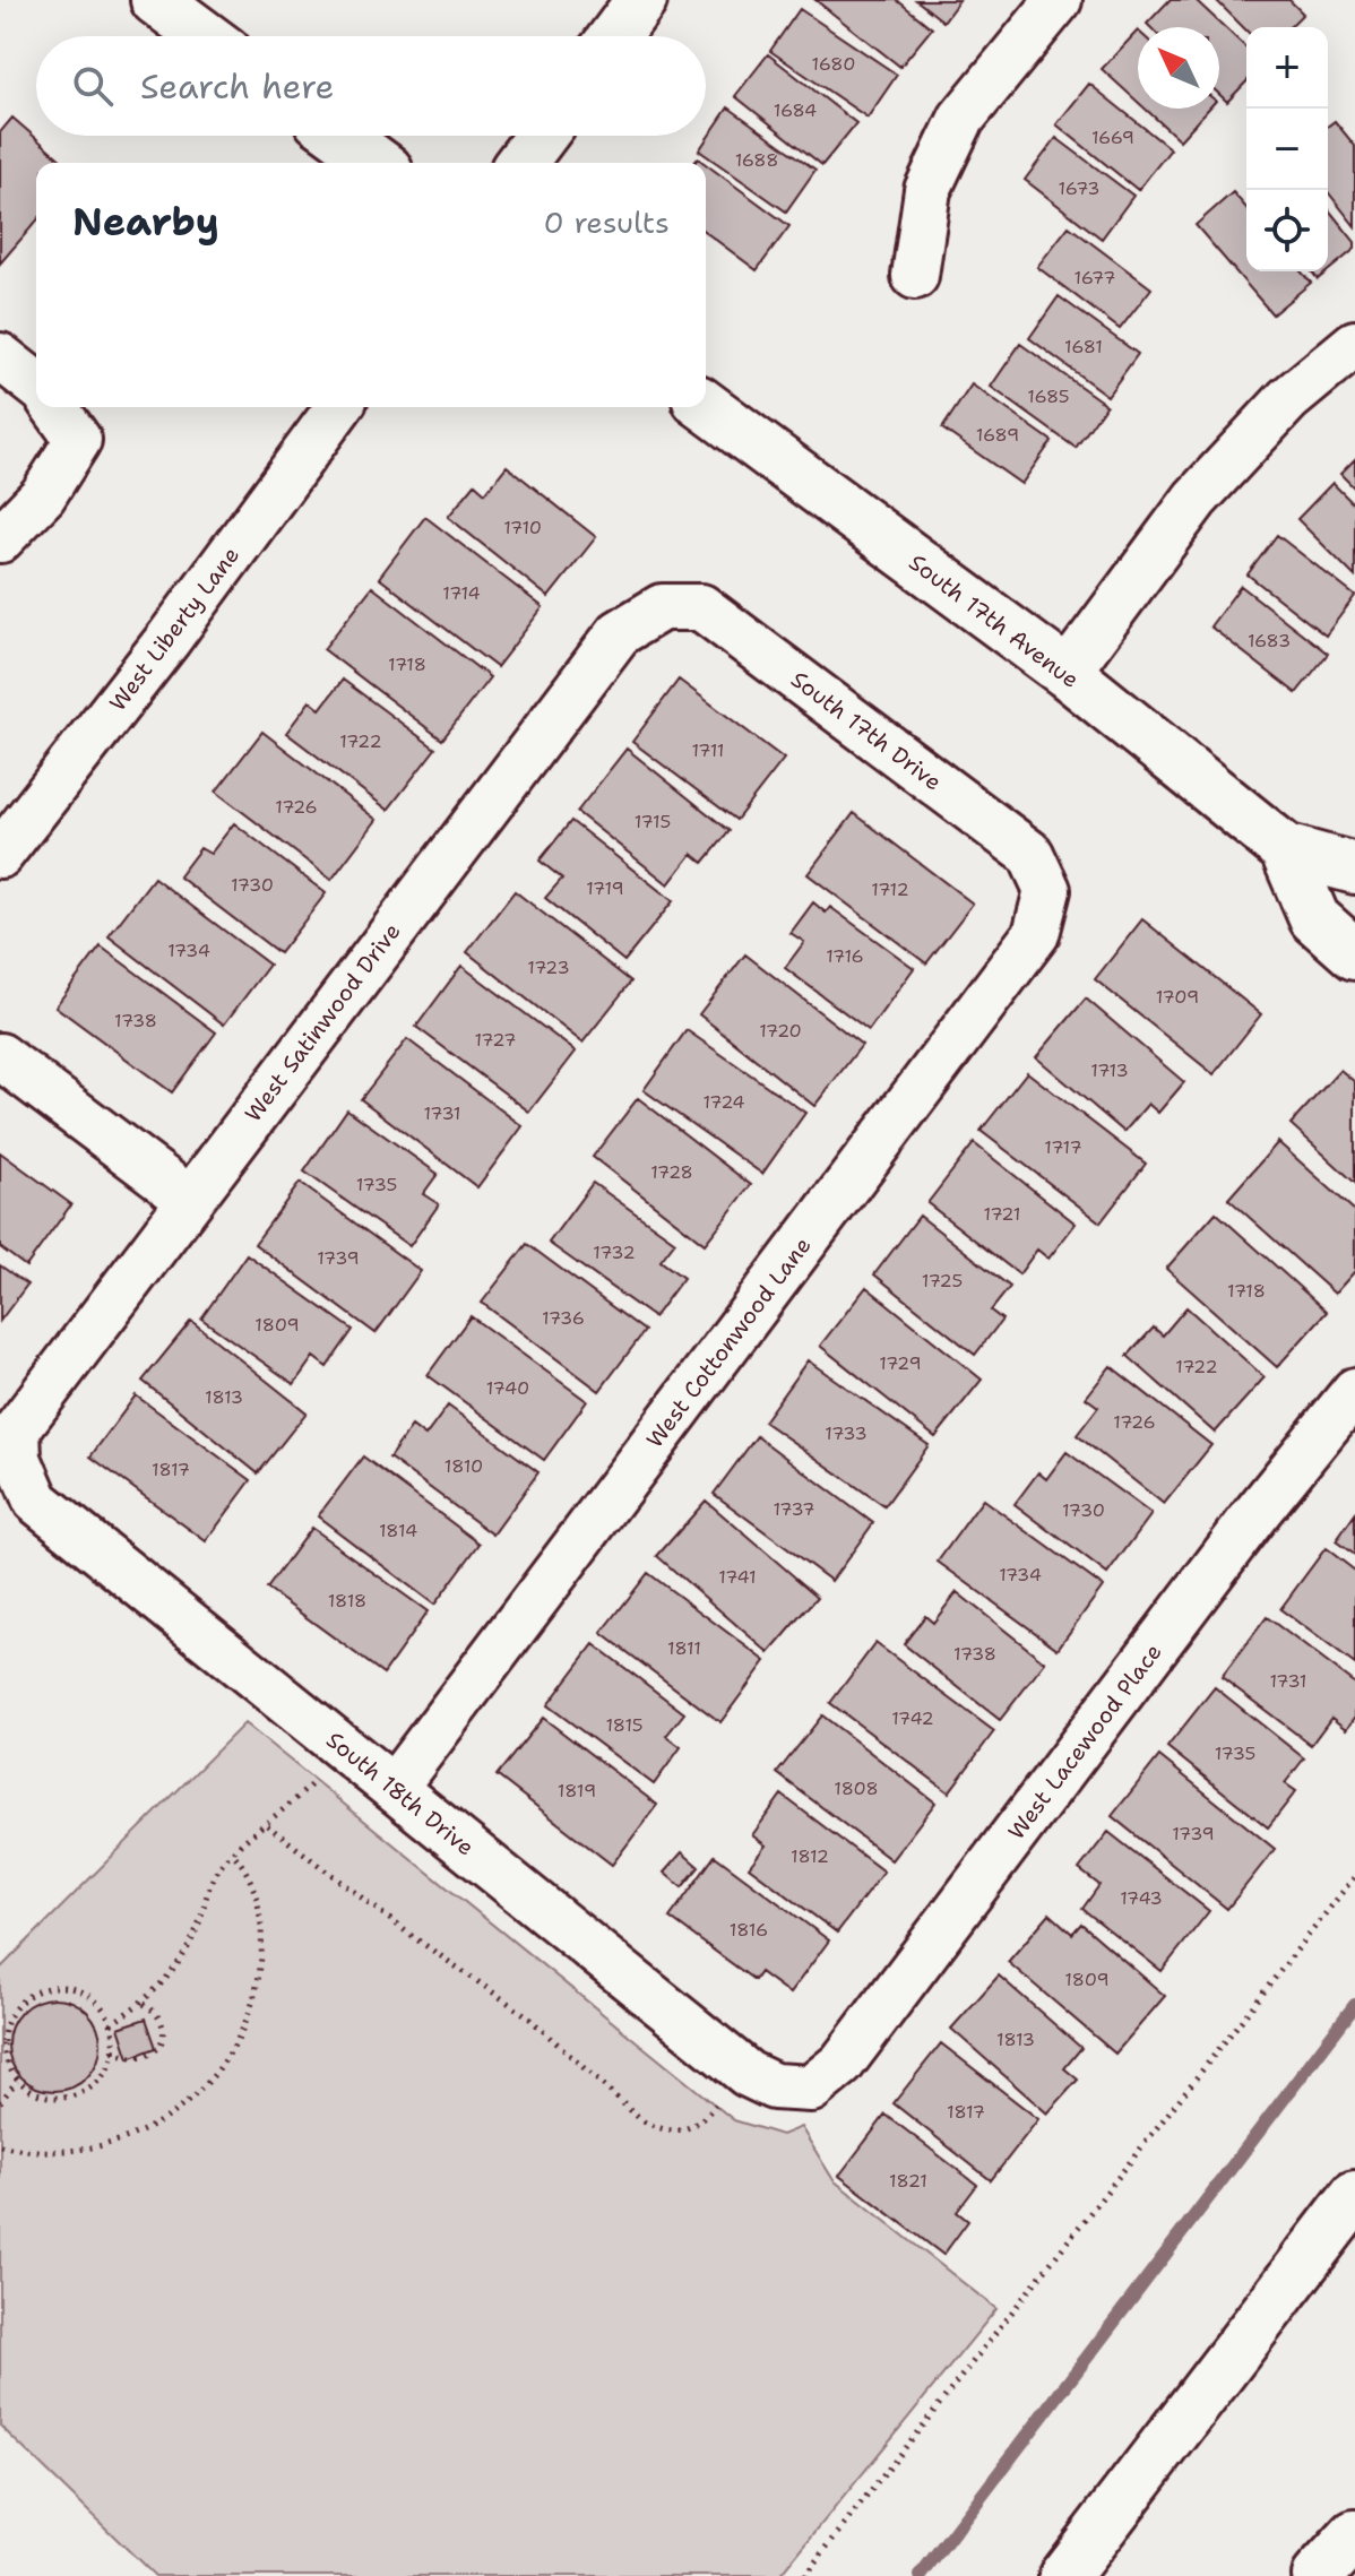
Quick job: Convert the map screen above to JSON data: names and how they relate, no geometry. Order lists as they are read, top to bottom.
{
  "streets": {
    "main road": ["South 17th Avenue"],
    "street": [
      "West Liberty Lane",
      "South 17th Drive",
      "West Satinwood Drive",
      "West Cottonwood Lane",
      "West Lacewood Place",
      "South 18th Drive"
    ]
  },
  "crossings": [
    ["South 17th Drive", "West Satinwood Drive"],
    ["South 17th Drive", "West Cottonwood Lane"],
    ["West Satinwood Drive", "South 18th Drive"],
    ["West Cottonwood Lane", "South 18th Drive"],
    ["West Lacewood Place", "South 18th Drive"]
  ],
  "house_numbers": [
    "1680",
    "1684",
    "1669",
    "1688",
    "1673",
    "1677",
    "1681",
    "1685",
    "1689",
    "1710",
    "1714",
    "1683",
    "1718",
    "1722",
    "1711",
    "1726",
    "1715",
    "1730",
    "1719",
    "1712",
    "1734",
    "1716",
    "1723",
    "1709",
    "1738",
    "1720",
    "1727",
    "1713",
    "1724",
    "1731",
    "1717",
    "1728",
    "1735",
    "1721",
    "1732",
    "1739",
    "1725",
    "1718",
    "1736",
    "1809",
    "1729",
    "1722",
    "1740",
    "1813",
    "1726",
    "1733",
    "1810",
    "1817",
    "1737",
    "1730",
    "1814",
    "1734",
    "1741",
    "1818",
    "1811",
    "1738",
    "1731",
    "1742",
    "1815",
    "1735",
    "1808",
    "1819",
    "1739",
    "1812",
    "1743",
    "1816",
    "1809",
    "1813",
    "1817",
    "1821"
  ],
  "north": "top left",
  "page": {
    "map_buttons": ["+", "−"],
    "search": "Search here",
    "heading": ["Nearby", "0 results"]
  }
}
